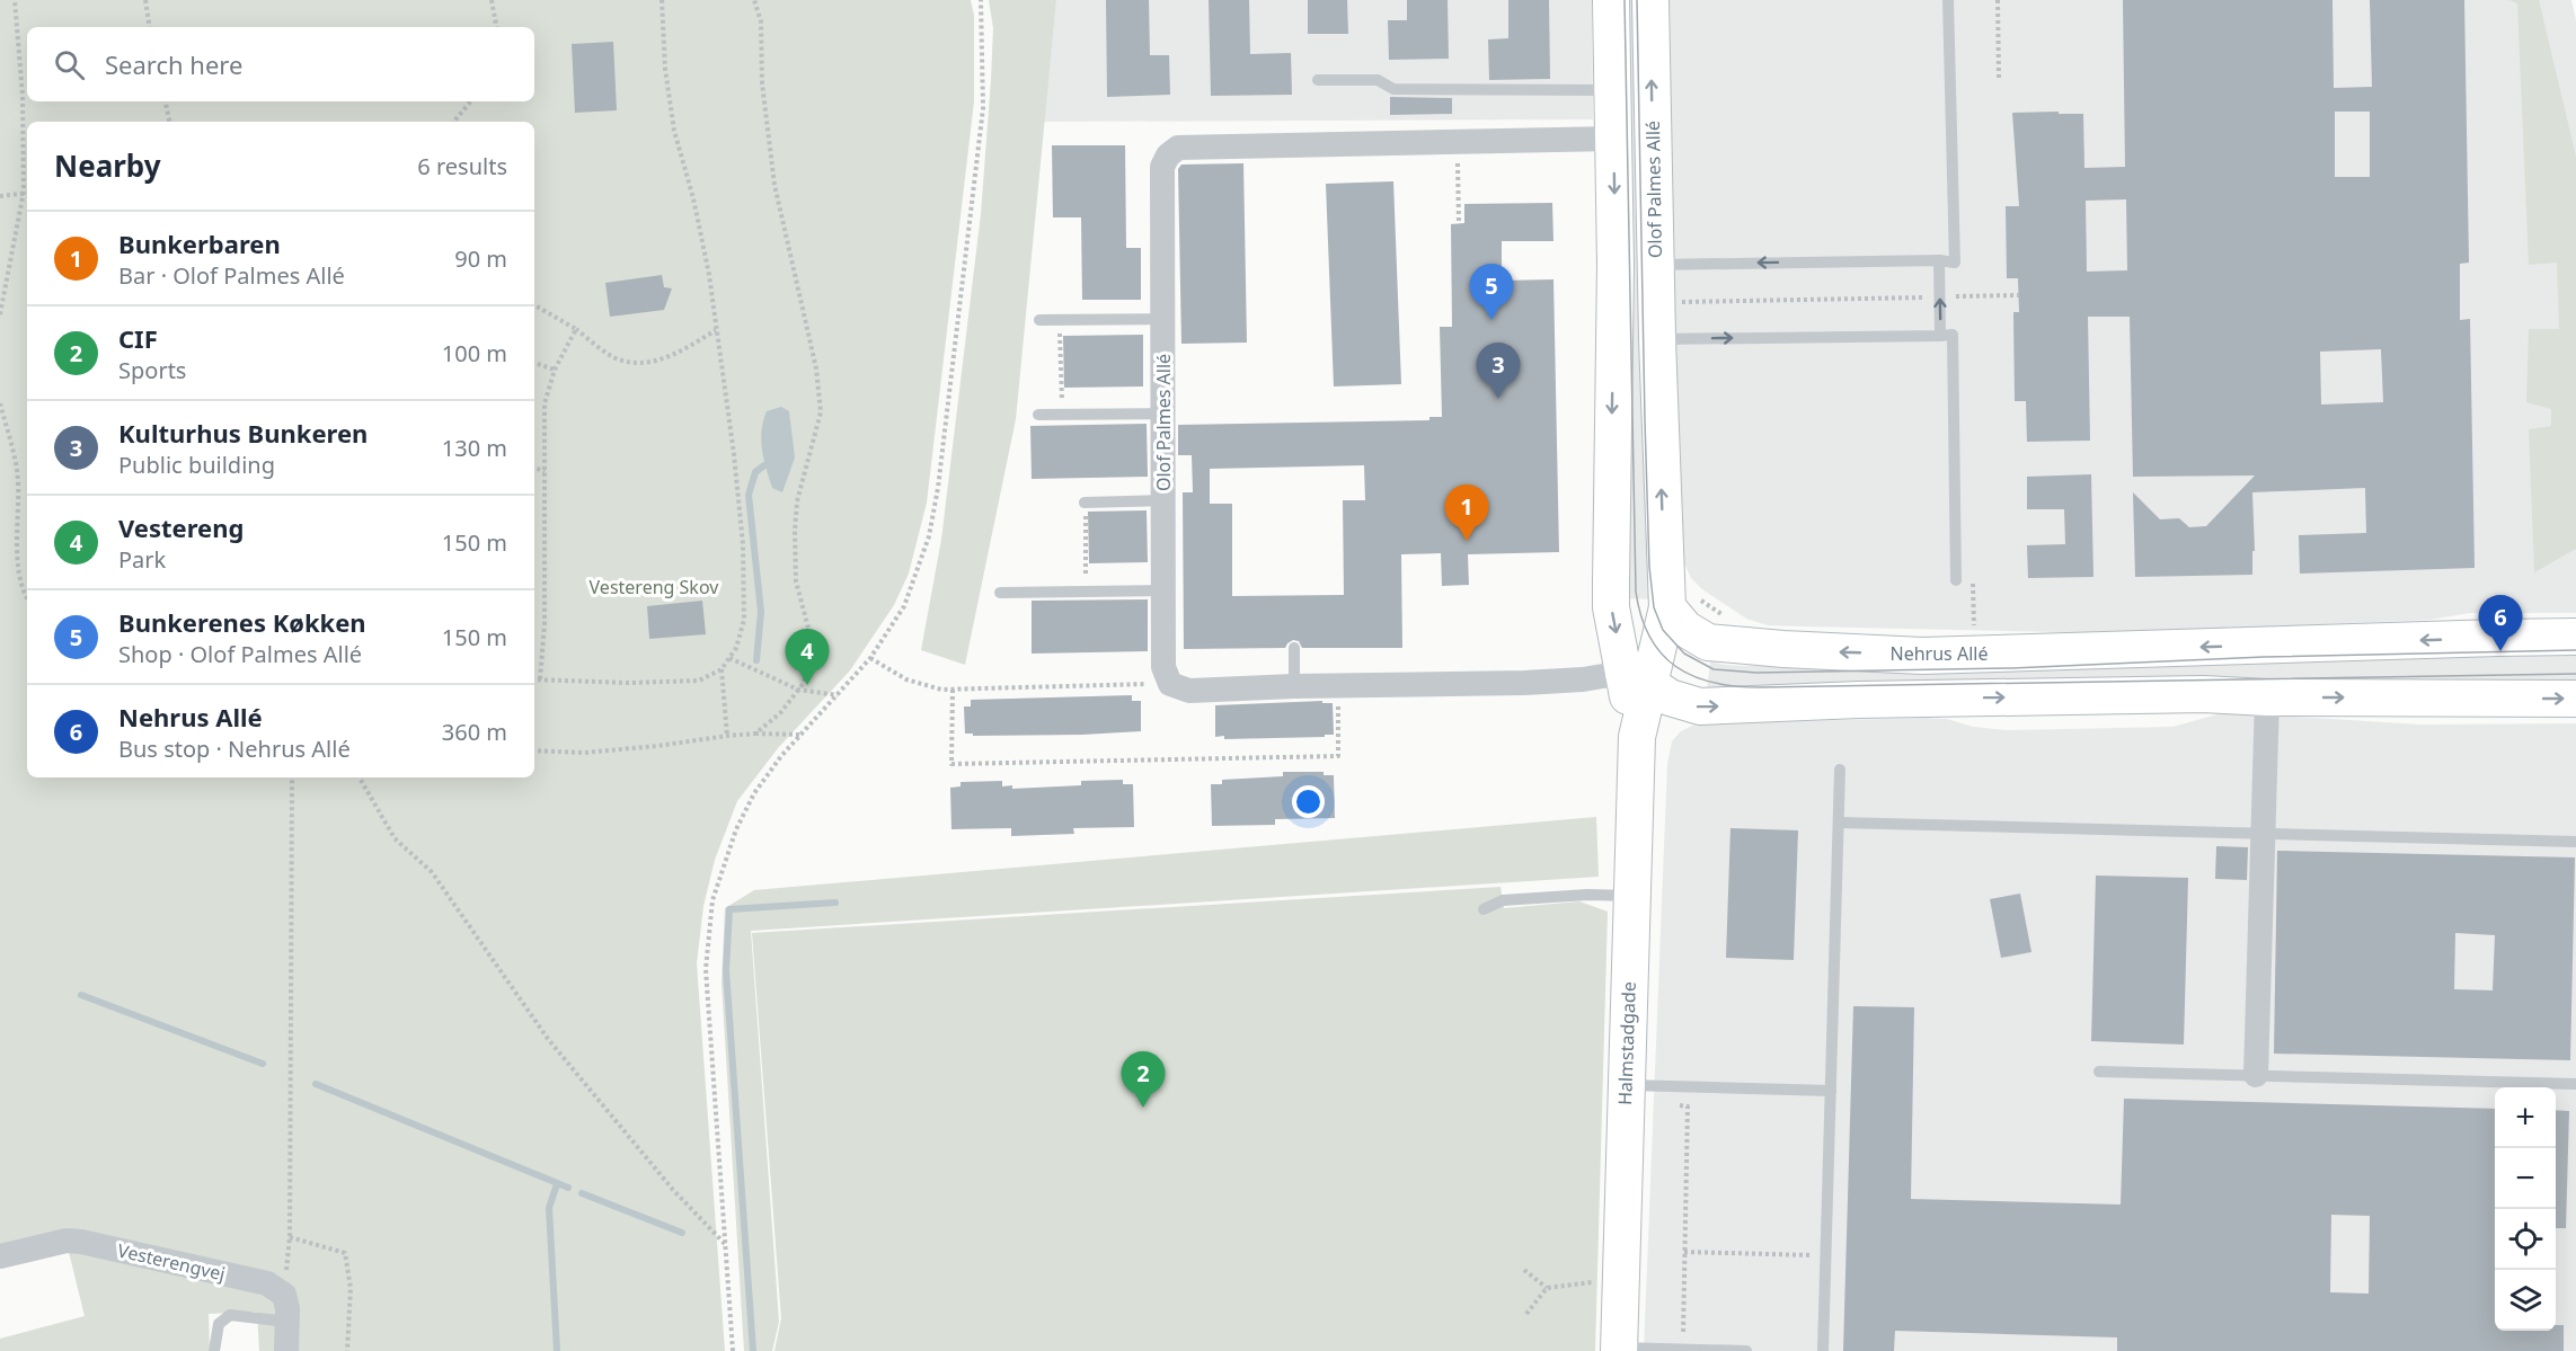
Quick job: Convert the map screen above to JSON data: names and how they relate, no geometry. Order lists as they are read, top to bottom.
{
  "streets": {
    "street": [
      "Olof Palmes Allé",
      "Nehrus Allé",
      "Halmstadgade",
      "Vesterengvej"
    ]
  },
  "crossings": [
    ["Olof Palmes Allé", "Halmstadgade"],
    ["Nehrus Allé", "Halmstadgade"]
  ],
  "parks": ["Vestereng Skov"],
  "page": {
    "search": "Search here",
    "heading": ["Nearby", "6 results"],
    "list": [
      {
        "mark": "1",
        "name": "Bunkerbaren",
        "note": "Bar · Olof Palmes Allé",
        "value": "90 m"
      },
      {
        "mark": "2",
        "name": "CIF",
        "note": "Sports",
        "value": "100 m"
      },
      {
        "mark": "3",
        "name": "Kulturhus Bunkeren",
        "note": "Public building",
        "value": "130 m"
      },
      {
        "mark": "4",
        "name": "Vestereng",
        "note": "Park",
        "value": "150 m"
      },
      {
        "mark": "5",
        "name": "Bunkerenes Køkken",
        "note": "Shop · Olof Palmes Allé",
        "value": "150 m"
      },
      {
        "mark": "6",
        "name": "Nehrus Allé",
        "note": "Bus stop · Nehrus Allé",
        "value": "360 m"
      }
    ],
    "pins": [
      "5",
      "3",
      "1",
      "6",
      "4",
      "2"
    ],
    "map_buttons": ["+", "−"]
  }
}
